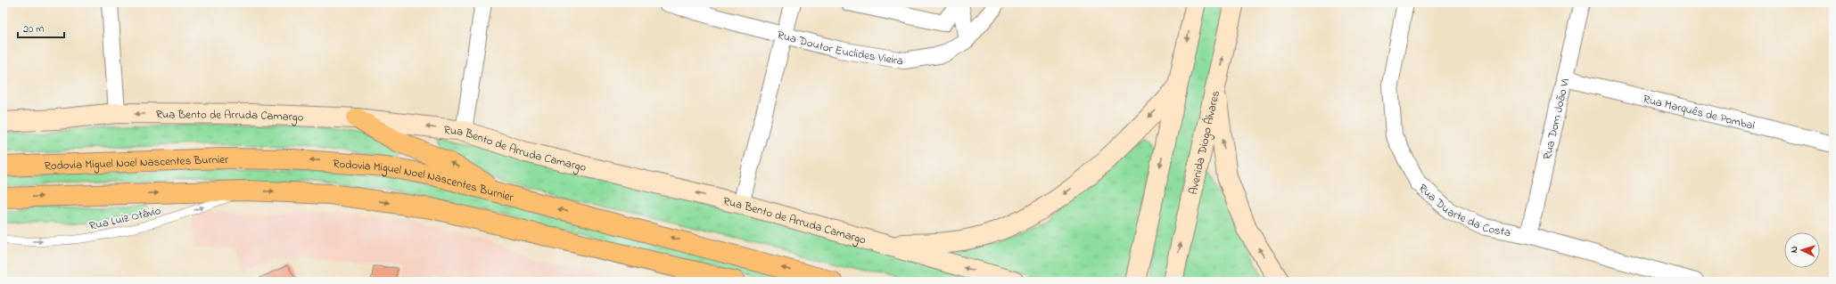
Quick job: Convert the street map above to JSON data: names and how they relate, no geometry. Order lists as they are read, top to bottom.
{
  "streets": {
    "highway": ["Rodovia Miguel Noel Nascentes Burnier"],
    "street": [
      "Rua Doutor Euclides Vieira",
      "Rua Marquês de Pombal",
      "Rua Bento de Arruda Camargo",
      "Rua Dom João VI",
      "Avenida Diogo Álvares",
      "Rua Duarte da Costa"
    ],
    "lane": ["Rua Luiz Otávio"]
  },
  "crossings": [
    ["Rua Marquês de Pombal", "Rua Dom João VI"],
    ["Rua Dom João VI", "Rua Duarte da Costa"]
  ],
  "one_way": ["Rua Bento de Arruda Camargo", "Rua Luiz Otávio"],
  "scale_bar": "20 m",
  "north": "left"
}
